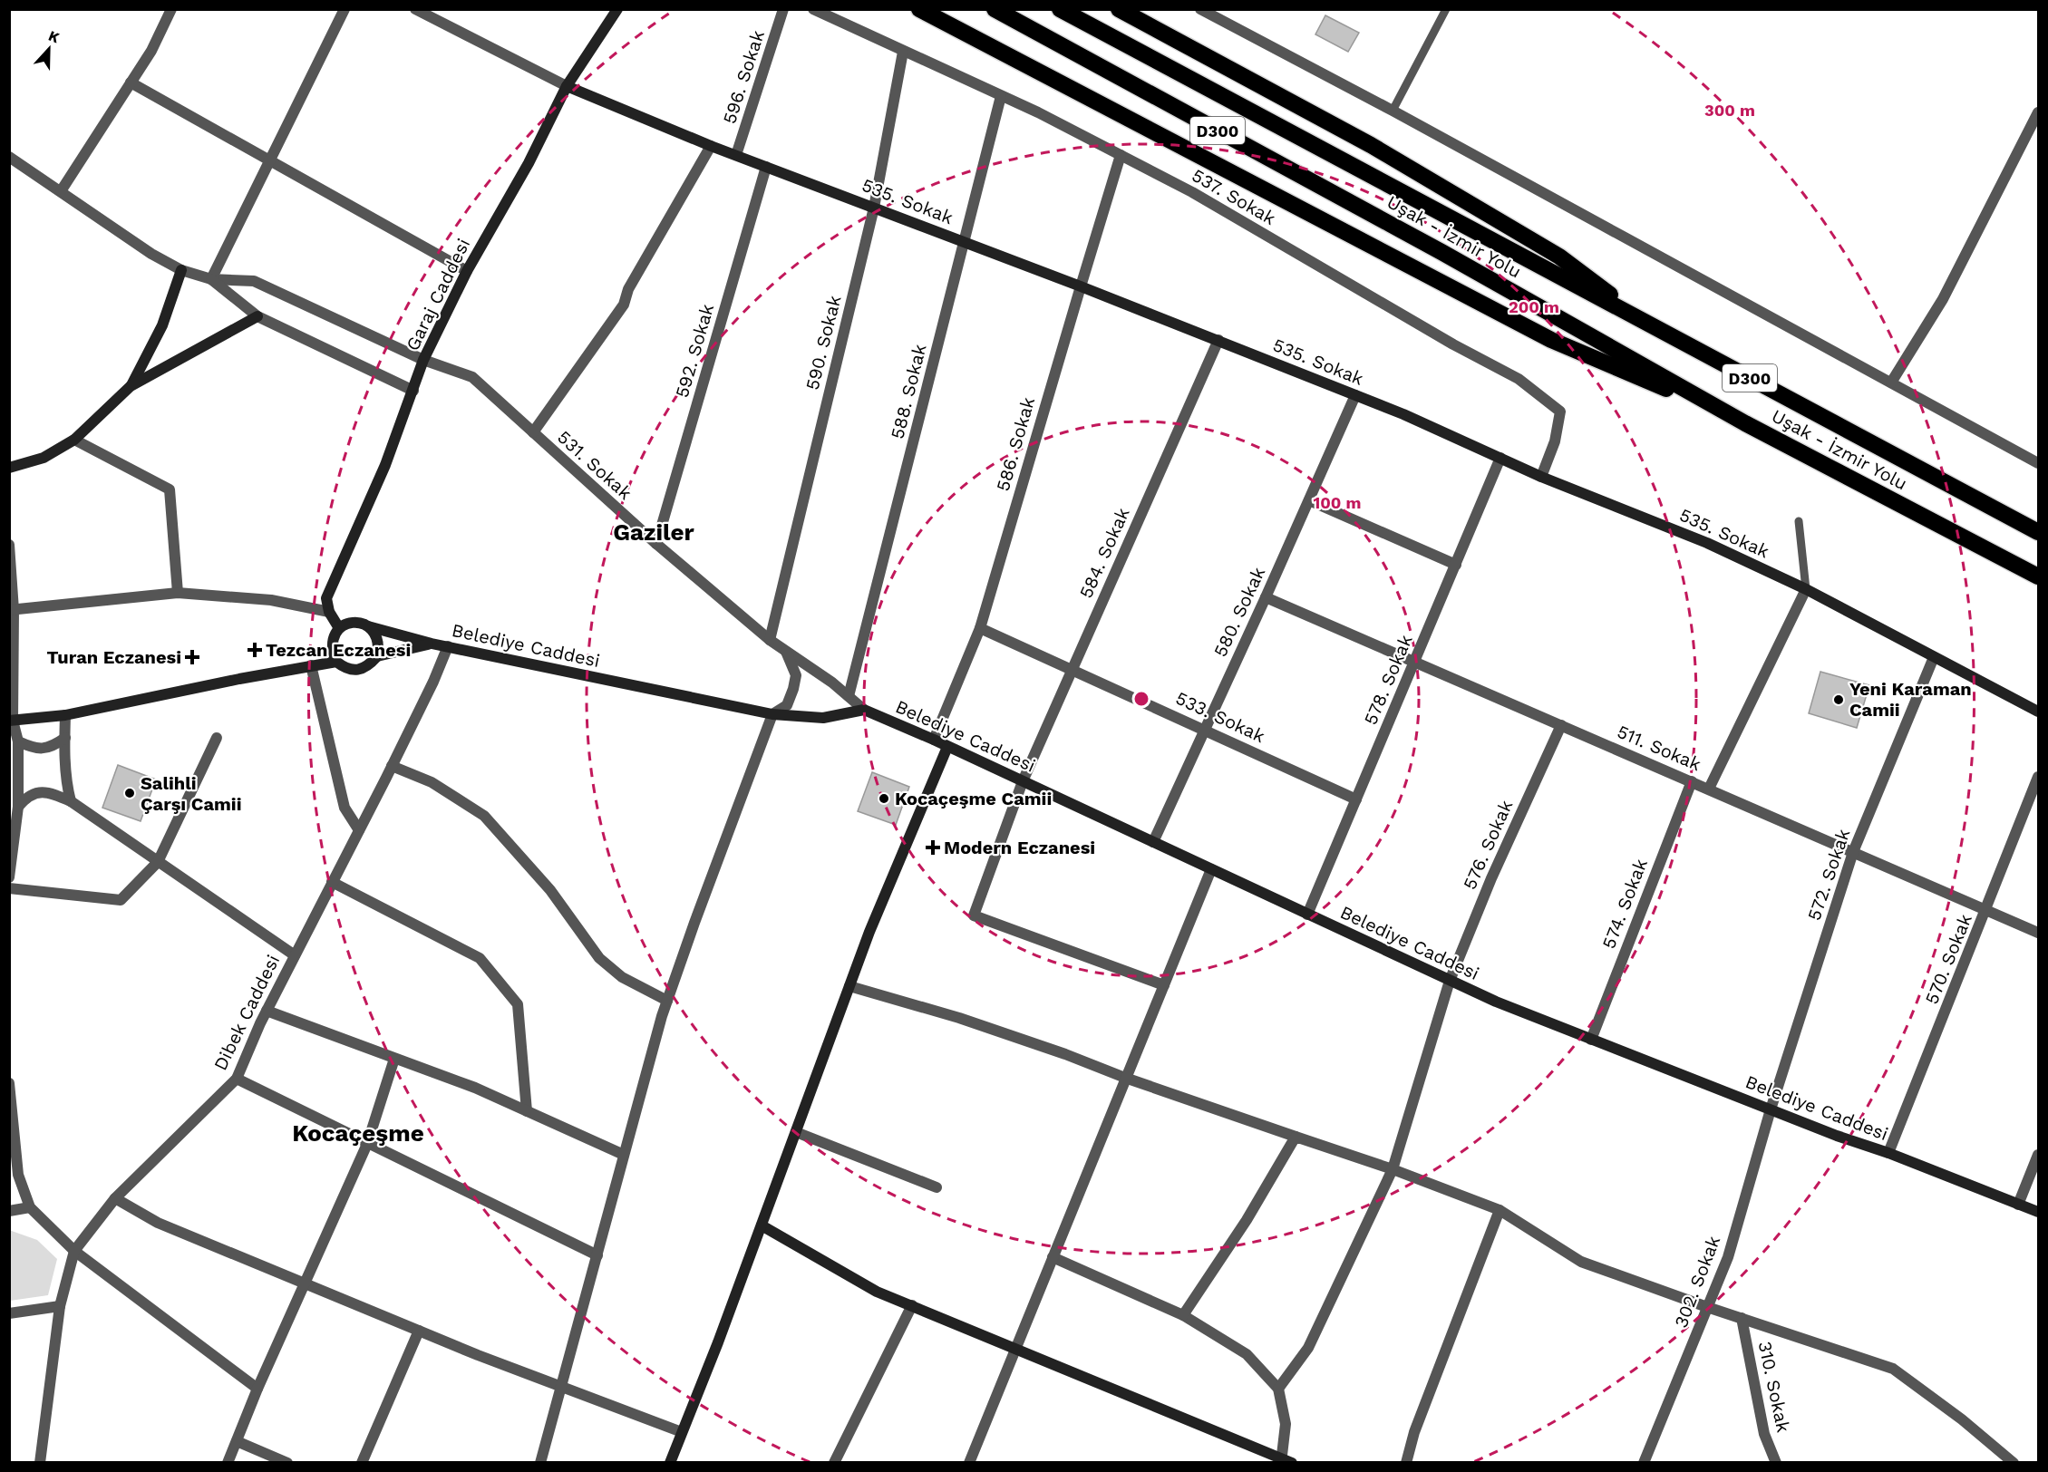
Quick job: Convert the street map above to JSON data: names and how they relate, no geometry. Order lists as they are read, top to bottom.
{
  "streets": {
    "highway": ["D300", "Uşak - İzmir Yolu"],
    "street": [
      "596. Sokak",
      "537. Sokak",
      "535. Sokak",
      "Garaj Caddesi",
      "590. Sokak",
      "592. Sokak",
      "588. Sokak",
      "586. Sokak",
      "531. Sokak",
      "584. Sokak",
      "580. Sokak",
      "Belediye Caddesi",
      "578. Sokak",
      "533. Sokak",
      "511. Sokak",
      "576. Sokak",
      "572. Sokak",
      "574. Sokak",
      "570. Sokak",
      "Dibek Caddesi",
      "302. Sokak",
      "310. Sokak"
    ]
  },
  "crossings": [
    ["596. Sokak", "535. Sokak"],
    ["537. Sokak", "535. Sokak"],
    ["537. Sokak", "590. Sokak"],
    ["537. Sokak", "588. Sokak"],
    ["537. Sokak", "586. Sokak"],
    ["535. Sokak", "Garaj Caddesi"],
    ["535. Sokak", "590. Sokak"],
    ["535. Sokak", "592. Sokak"],
    ["535. Sokak", "588. Sokak"],
    ["535. Sokak", "586. Sokak"],
    ["535. Sokak", "584. Sokak"],
    ["535. Sokak", "580. Sokak"],
    ["535. Sokak", "578. Sokak"],
    ["535. Sokak", "572. Sokak"],
    ["Garaj Caddesi", "531. Sokak"],
    ["590. Sokak", "531. Sokak"],
    ["592. Sokak", "531. Sokak"],
    ["588. Sokak", "531. Sokak"],
    ["586. Sokak", "Belediye Caddesi"],
    ["586. Sokak", "533. Sokak"],
    ["531. Sokak", "Belediye Caddesi"],
    ["584. Sokak", "Belediye Caddesi"],
    ["584. Sokak", "533. Sokak"],
    ["580. Sokak", "Belediye Caddesi"],
    ["580. Sokak", "533. Sokak"],
    ["580. Sokak", "511. Sokak"],
    ["Belediye Caddesi", "578. Sokak"],
    ["Belediye Caddesi", "576. Sokak"],
    ["Belediye Caddesi", "572. Sokak"],
    ["Belediye Caddesi", "574. Sokak"],
    ["Belediye Caddesi", "570. Sokak"],
    ["Belediye Caddesi", "Dibek Caddesi"],
    ["Belediye Caddesi", "302. Sokak"],
    ["578. Sokak", "533. Sokak"],
    ["578. Sokak", "511. Sokak"],
    ["511. Sokak", "576. Sokak"],
    ["511. Sokak", "572. Sokak"],
    ["511. Sokak", "574. Sokak"],
    ["511. Sokak", "570. Sokak"],
    ["572. Sokak", "302. Sokak"]
  ],
  "districts": ["Gaziler", "Kocaçeşme"],
  "places": {
    "health": ["Tezcan Eczanesi", "Turan Eczanesi", "Modern Eczanesi"],
    "other": ["Yeni Karaman Camii", "Salihli Çarşı Camii", "Kocaçeşme Camii"]
  },
  "north": "top",
  "rings": ["300 m", "200 m", "100 m"]
}
